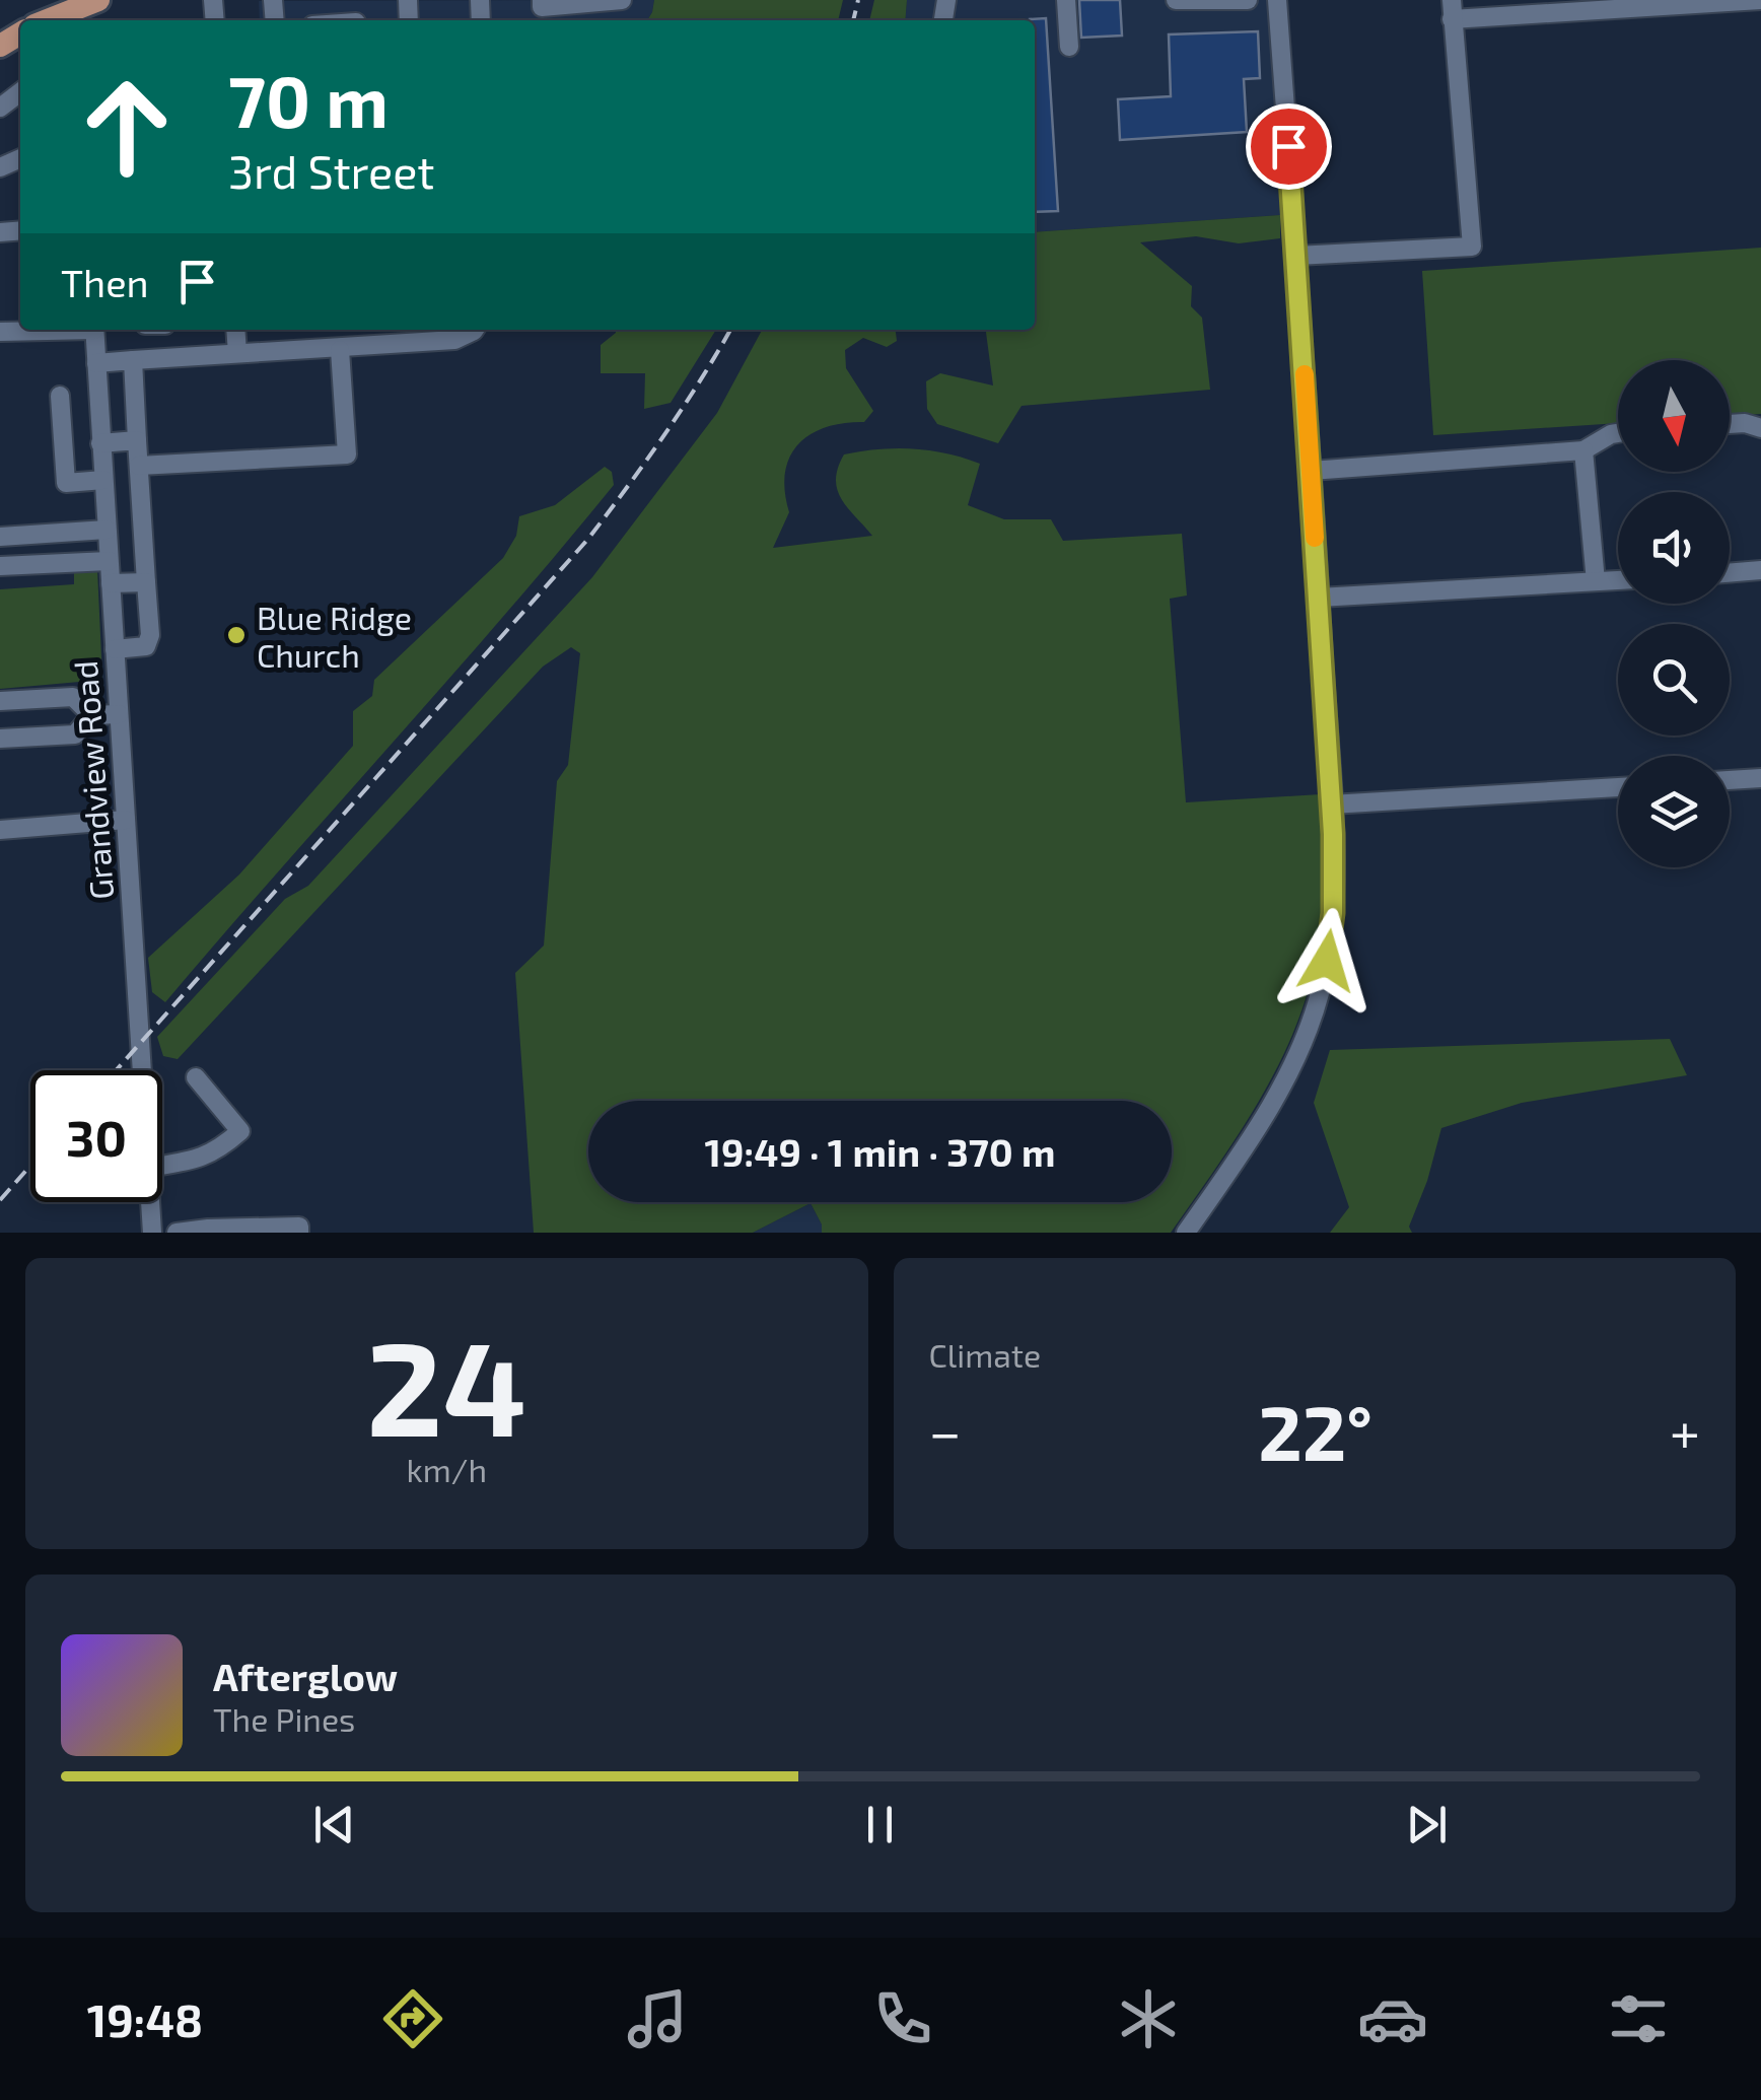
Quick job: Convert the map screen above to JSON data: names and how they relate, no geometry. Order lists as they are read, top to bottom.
{
  "streets": {
    "street": ["Grandview Road"]
  },
  "places": ["Blue Ridge Church"],
  "north": "bottom",
  "page": {
    "turn": ["70 m", "3rd Street"],
    "then": "Then",
    "limit": "30",
    "trip": "19:49 · 1 min · 370 m",
    "tile": [
      ["24", "km/h"],
      "Climate"
    ],
    "heat": ["−", "22°", "+"],
    "song": ["Afterglow", "The Pines"],
    "tabs": "19:48"
  }
}
